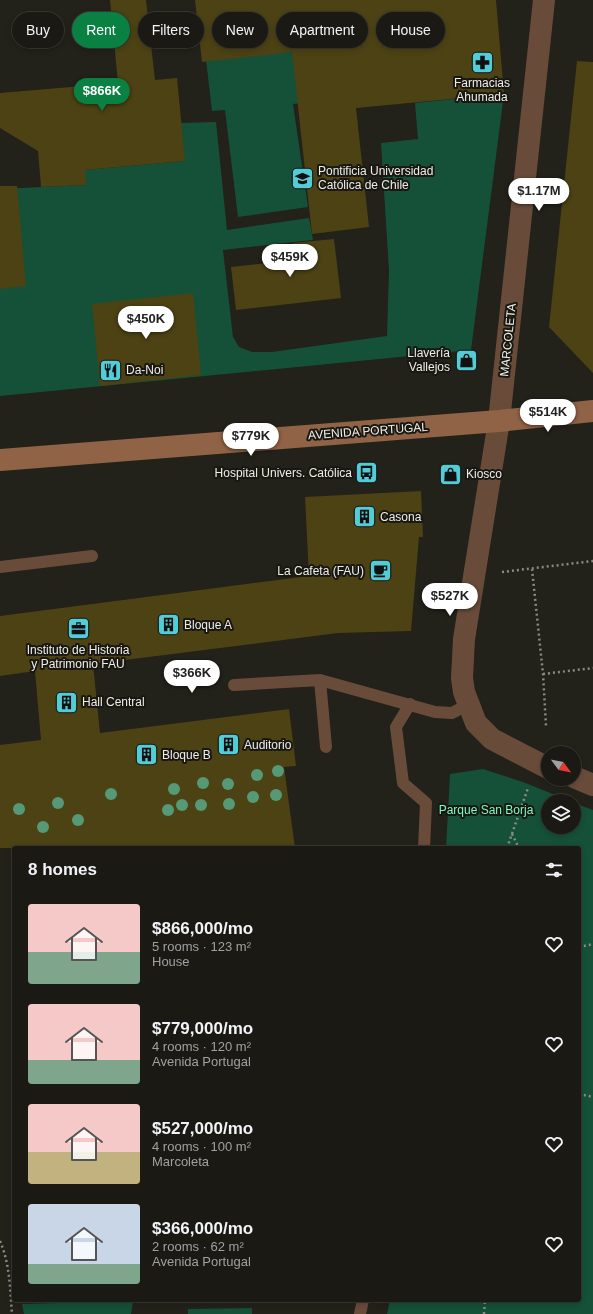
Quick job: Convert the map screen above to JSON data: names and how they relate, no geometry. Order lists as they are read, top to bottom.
{
  "streets": {
    "main road": ["AVENIDA PORTUGAL"],
    "street": ["MARCOLETA"]
  },
  "crossings": [
    ["MARCOLETA", "AVENIDA PORTUGAL"]
  ],
  "parks": ["Parque San Borja"],
  "places": {
    "pharmacy": ["Farmacias Ahumada"],
    "school or university": ["Pontificia Universidad Católica de Chile"],
    "shop": ["Llavería Vallejos", "Kiosco"],
    "restaurant": ["Da-Noi"],
    "bus stop": ["Hospital Univers. Católica"],
    "building": [
      "Casona",
      "Bloque A",
      "Hall Central",
      "Auditorio",
      "Bloque B"
    ],
    "cafe": ["La Cafeta (FAU)"],
    "office": ["Instituto de Historia y Patrimonio FAU"]
  },
  "north": "bottom right",
  "page": {
    "chip": [
      "Buy",
      "Rent",
      "Filters",
      "New",
      "Apartment",
      "House"
    ],
    "price": [
      "$866K",
      "$1.17M",
      "$459K",
      "$450K",
      "$514K",
      "$779K",
      "$527K",
      "$366K"
    ],
    "heading": "8 homes",
    "list": [
      {
        "name": "$866,000/mo",
        "note": "5 rooms · 123 m² · House"
      },
      {
        "name": "$779,000/mo",
        "note": "4 rooms · 120 m² · Avenida Portugal"
      },
      {
        "name": "$527,000/mo",
        "note": "4 rooms · 100 m² · Marcoleta"
      },
      {
        "name": "$366,000/mo",
        "note": "2 rooms · 62 m² · Avenida Portugal"
      }
    ]
  }
}
